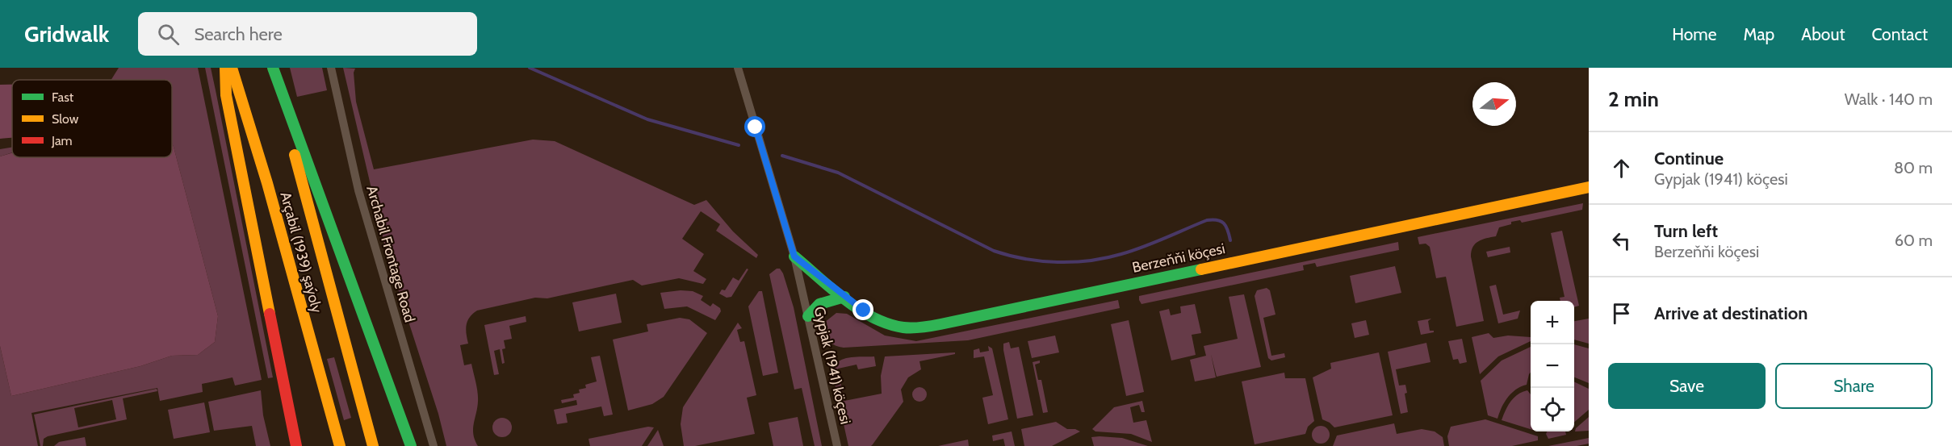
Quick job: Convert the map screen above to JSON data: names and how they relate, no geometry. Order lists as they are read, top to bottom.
{
  "streets": {
    "main road": ["Arçabil (1939) şaýoly", "Berzeňňi köçesi"],
    "street": ["Archabil Frontage Road", "Gypjak (1941) köçesi"]
  },
  "crossings": [
    ["Berzeňňi köçesi", "Gypjak (1941) köçesi"]
  ],
  "legend": ["Fast", "Slow", "Jam"],
  "north": "right",
  "page": {
    "header": "Gridwalk",
    "search": "Search here",
    "nav": [
      "Home",
      "Map",
      "About",
      "Contact"
    ],
    "heading": ["2 min", "Walk · 140 m"],
    "list": [
      ["Continue", "Gypjak (1941) köçesi", "80 m"],
      ["Turn left", "Berzeňňi köçesi", "60 m"],
      "Arrive at destination"
    ],
    "map_buttons": ["+", "−"],
    "buttons": ["Save", "Share"]
  }
}
